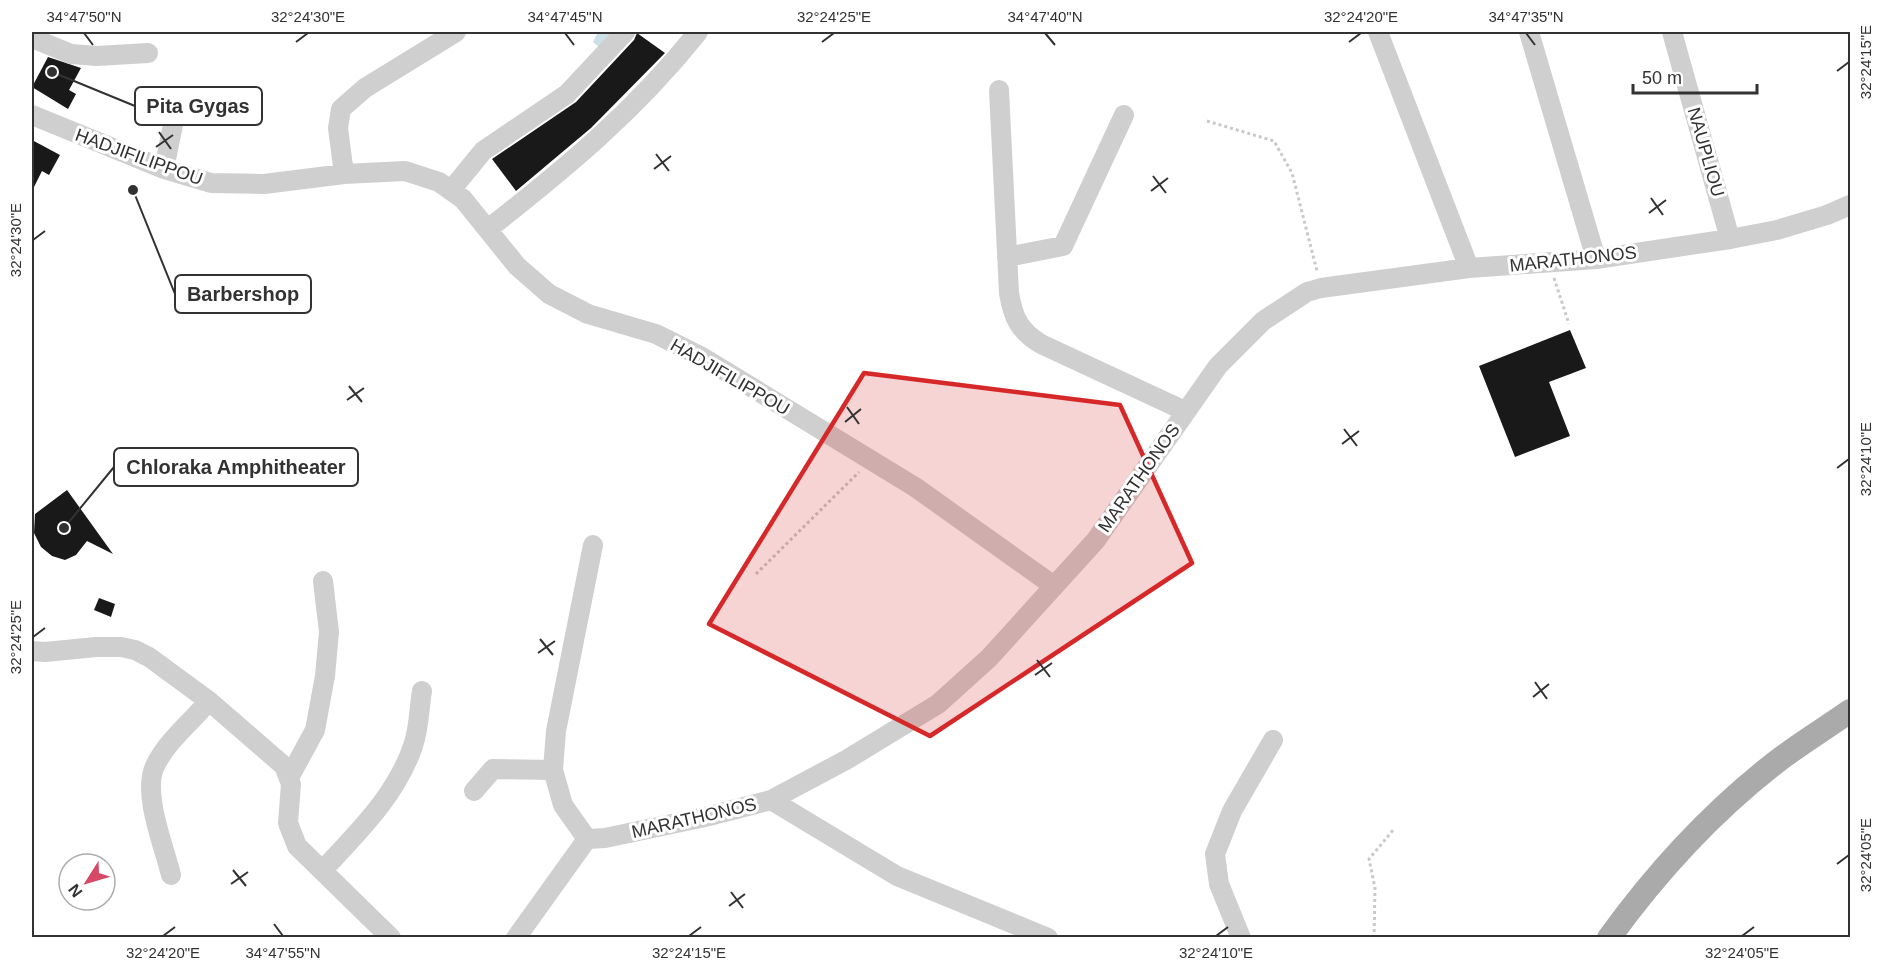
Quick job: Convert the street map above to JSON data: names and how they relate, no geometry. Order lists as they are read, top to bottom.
{
  "streets": {
    "street": ["NAUPLIOU", "HADJIFILIPPOU", "MARATHONOS"]
  },
  "crossings": [
    ["NAUPLIOU", "MARATHONOS"],
    ["HADJIFILIPPOU", "MARATHONOS"]
  ],
  "places": ["Pita Gygas", "Barbershop", "Chloraka Amphitheater"],
  "scale_bar": "50 m",
  "north": "bottom left",
  "coordinates": [
    "34°47'50\"N",
    "32°24'30\"E",
    "34°47'45\"N",
    "32°24'25\"E",
    "34°47'40\"N",
    "32°24'20\"E",
    "34°47'35\"N",
    "32°24'15\"E",
    "32°24'10\"E",
    "32°24'05\"E",
    "34°47'55\"N"
  ]
}
